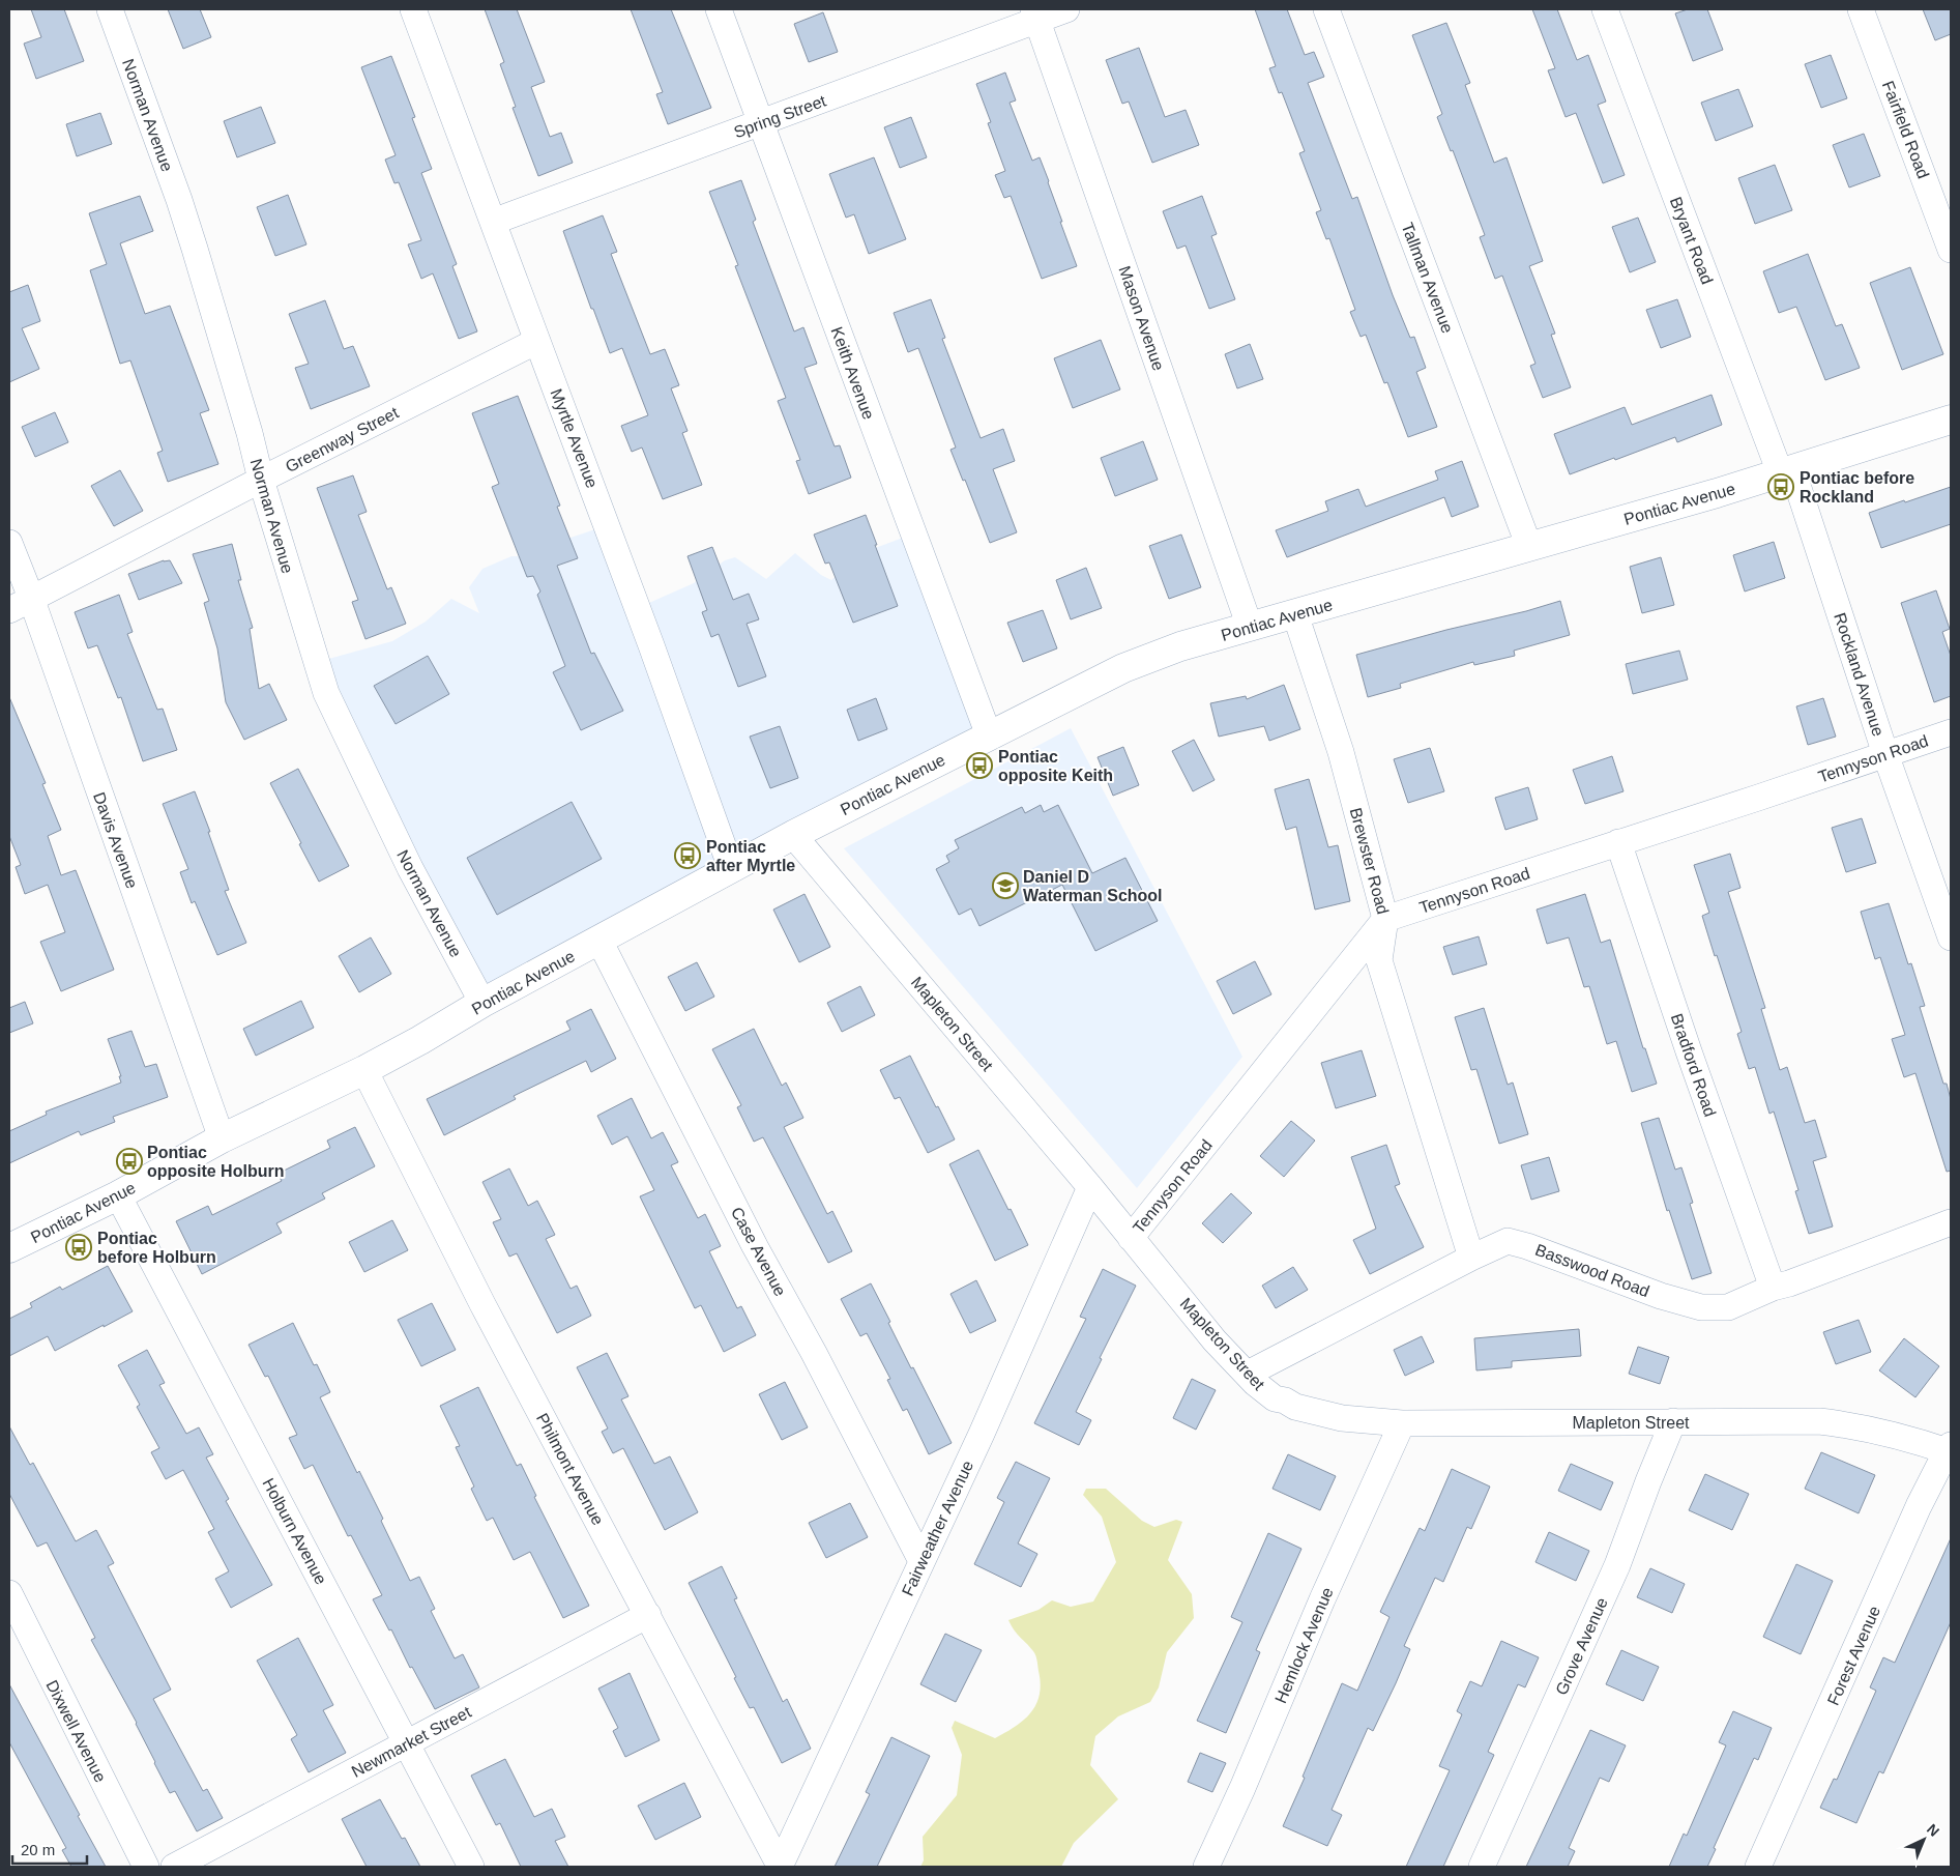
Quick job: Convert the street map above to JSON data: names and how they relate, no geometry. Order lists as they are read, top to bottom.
{
  "streets": {
    "main road": ["Pontiac Avenue"],
    "street": [
      "Norman Avenue",
      "Spring Street",
      "Fairfield Road",
      "Bryant Road",
      "Tallman Avenue",
      "Mason Avenue",
      "Keith Avenue",
      "Myrtle Avenue",
      "Greenway Street",
      "Rockland Avenue",
      "Tennyson Road",
      "Davis Avenue",
      "Brewster Road",
      "Mapleton Street",
      "Bradford Road",
      "Case Avenue",
      "Basswood Road",
      "Philmont Avenue",
      "Fairweather Avenue",
      "Holburn Avenue",
      "Hemlock Avenue",
      "Grove Avenue",
      "Forest Avenue",
      "Dixwell Avenue",
      "Newmarket Street"
    ]
  },
  "crossings": [
    ["Norman Avenue", "Greenway Street"],
    ["Norman Avenue", "Pontiac Avenue"],
    ["Spring Street", "Mason Avenue"],
    ["Spring Street", "Keith Avenue"],
    ["Spring Street", "Myrtle Avenue"],
    ["Bryant Road", "Pontiac Avenue"],
    ["Bryant Road", "Rockland Avenue"],
    ["Tallman Avenue", "Pontiac Avenue"],
    ["Mason Avenue", "Pontiac Avenue"],
    ["Keith Avenue", "Pontiac Avenue"],
    ["Myrtle Avenue", "Greenway Street"],
    ["Myrtle Avenue", "Pontiac Avenue"],
    ["Greenway Street", "Davis Avenue"],
    ["Pontiac Avenue", "Rockland Avenue"],
    ["Pontiac Avenue", "Davis Avenue"],
    ["Pontiac Avenue", "Brewster Road"],
    ["Pontiac Avenue", "Mapleton Street"],
    ["Pontiac Avenue", "Case Avenue"],
    ["Pontiac Avenue", "Philmont Avenue"],
    ["Pontiac Avenue", "Holburn Avenue"],
    ["Rockland Avenue", "Tennyson Road"],
    ["Tennyson Road", "Brewster Road"],
    ["Tennyson Road", "Mapleton Street"],
    ["Tennyson Road", "Bradford Road"],
    ["Brewster Road", "Basswood Road"],
    ["Mapleton Street", "Basswood Road"],
    ["Mapleton Street", "Fairweather Avenue"],
    ["Mapleton Street", "Hemlock Avenue"],
    ["Mapleton Street", "Grove Avenue"],
    ["Mapleton Street", "Forest Avenue"],
    ["Bradford Road", "Basswood Road"],
    ["Case Avenue", "Fairweather Avenue"],
    ["Philmont Avenue", "Fairweather Avenue"],
    ["Philmont Avenue", "Newmarket Street"],
    ["Holburn Avenue", "Newmarket Street"]
  ],
  "places": {
    "bus stop": [
      "Pontiac before Rockland",
      "Pontiac opposite Keith",
      "Pontiac after Myrtle",
      "Pontiac opposite Holburn",
      "Pontiac before Holburn"
    ],
    "school or university": ["Daniel D Waterman School"]
  },
  "scale_bar": "20 m",
  "north": "top right"
}
